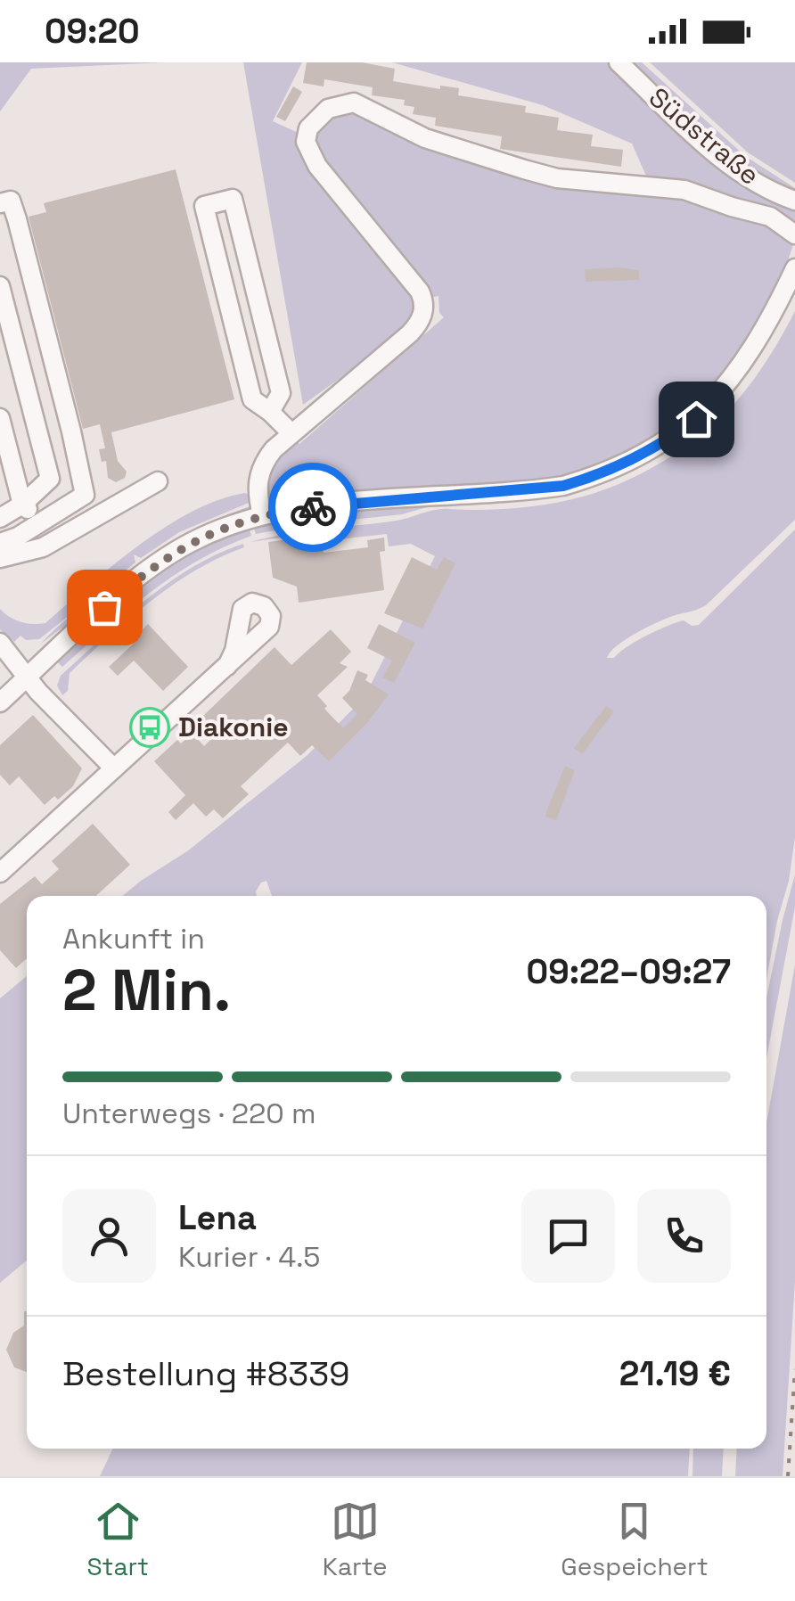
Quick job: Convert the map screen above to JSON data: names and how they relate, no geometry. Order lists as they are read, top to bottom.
{
  "streets": {
    "street": ["Südstraße"]
  },
  "places": {
    "bus stop": ["Diakonie"]
  },
  "page": {
    "status": "09:20",
    "heading": ["2 Min.", "Ankunft in", "09:22–09:27"],
    "panel": [
      "Lena",
      "Kurier · 4.5",
      "Bestellung #8339",
      "21.19 €"
    ],
    "bar": "Unterwegs · 220 m",
    "tabs": ["Start", "Karte", "Gespeichert"]
  }
}
